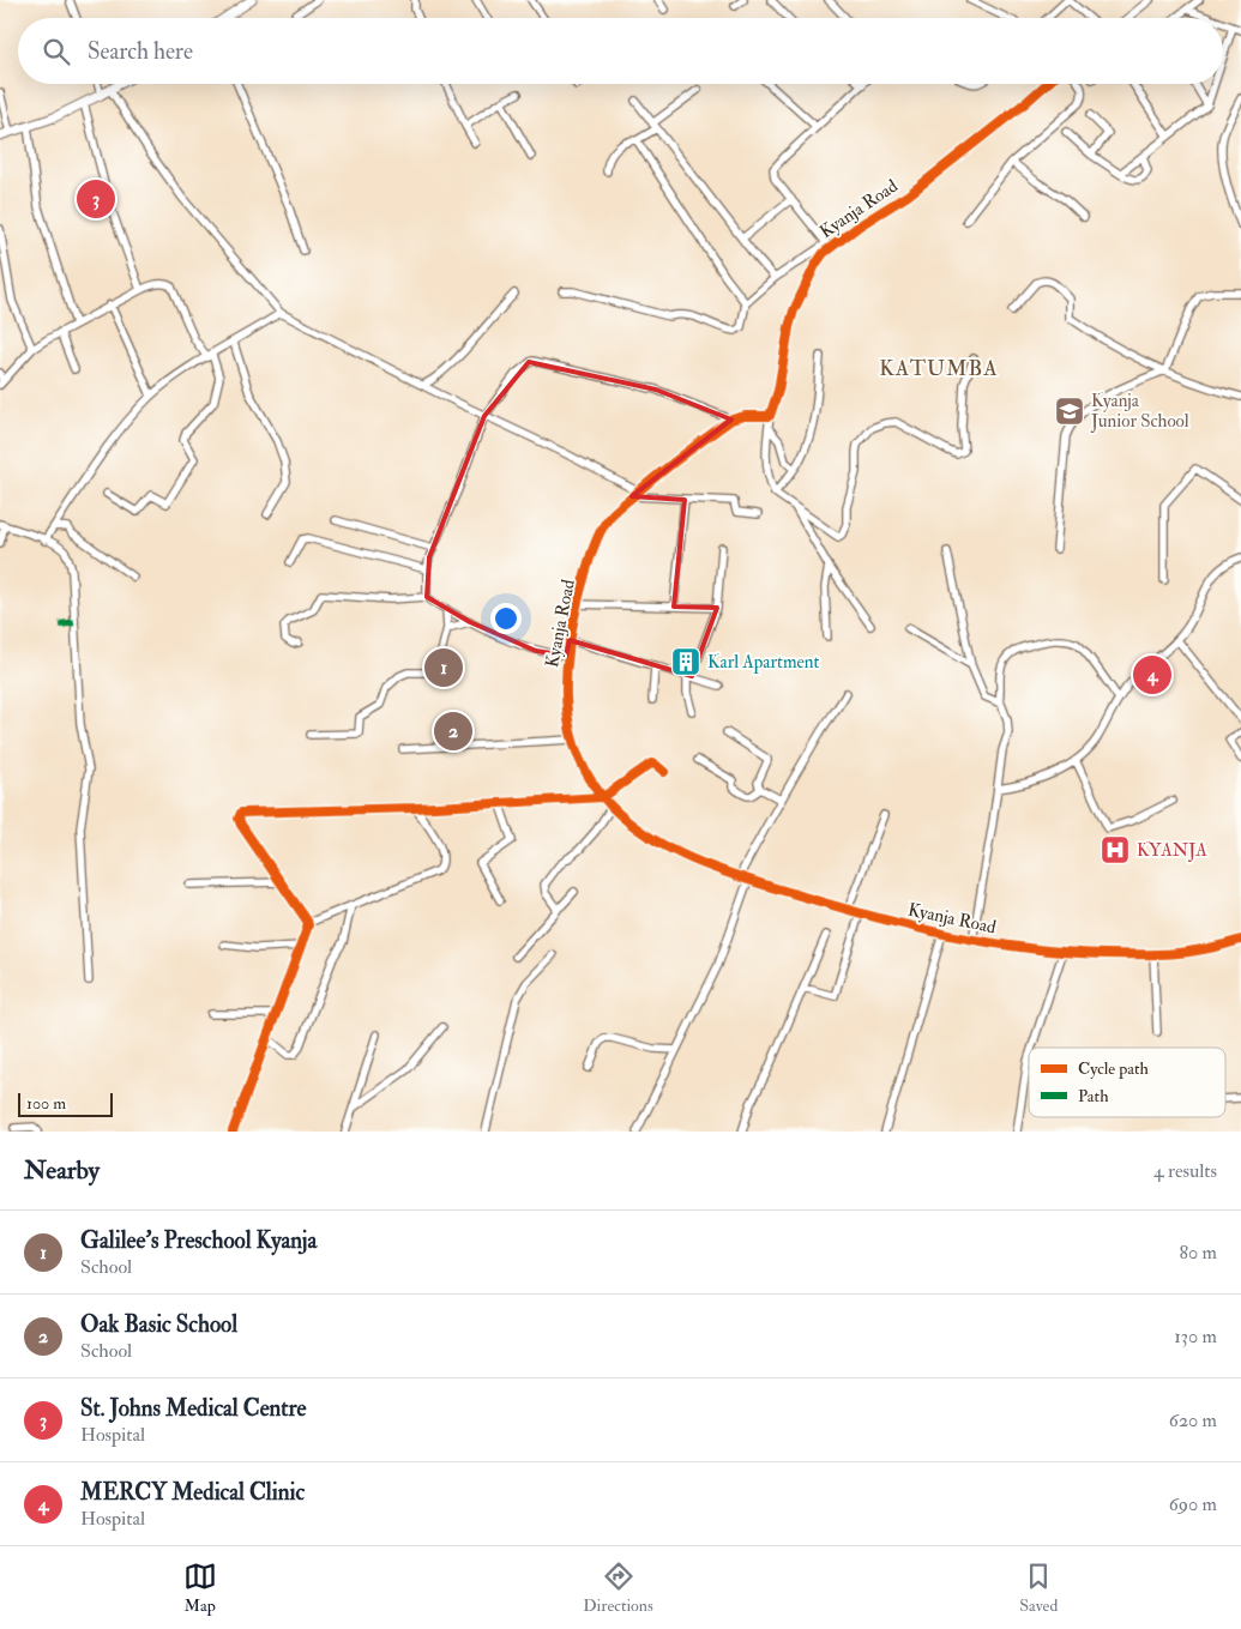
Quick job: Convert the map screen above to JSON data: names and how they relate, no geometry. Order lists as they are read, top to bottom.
{
  "streets": {
    "street": ["Kyanja Road"]
  },
  "districts": ["KATUMBA"],
  "places": {
    "school or university": ["Kyanja Junior School"],
    "building": ["Karl Apartment"],
    "hospital": ["KYANJA"]
  },
  "legend": ["Cycle path", "Path"],
  "scale_bar": "100 m",
  "page": {
    "search": "Search here",
    "pins": [
      "3",
      "1",
      "4",
      "2"
    ],
    "scale": "100 m",
    "heading": ["Nearby", "4 results"],
    "list": [
      {
        "mark": "1",
        "name": "Galilee's Preschool Kyanja",
        "note": "School",
        "value": "80 m"
      },
      {
        "mark": "2",
        "name": "Oak Basic School",
        "note": "School",
        "value": "130 m"
      },
      {
        "mark": "3",
        "name": "St. Johns Medical Centre",
        "note": "Hospital",
        "value": "620 m"
      },
      {
        "mark": "4",
        "name": "MERCY Medical Clinic",
        "note": "Hospital",
        "value": "690 m"
      }
    ],
    "nav": ["Map", "Directions", "Saved"]
  }
}
